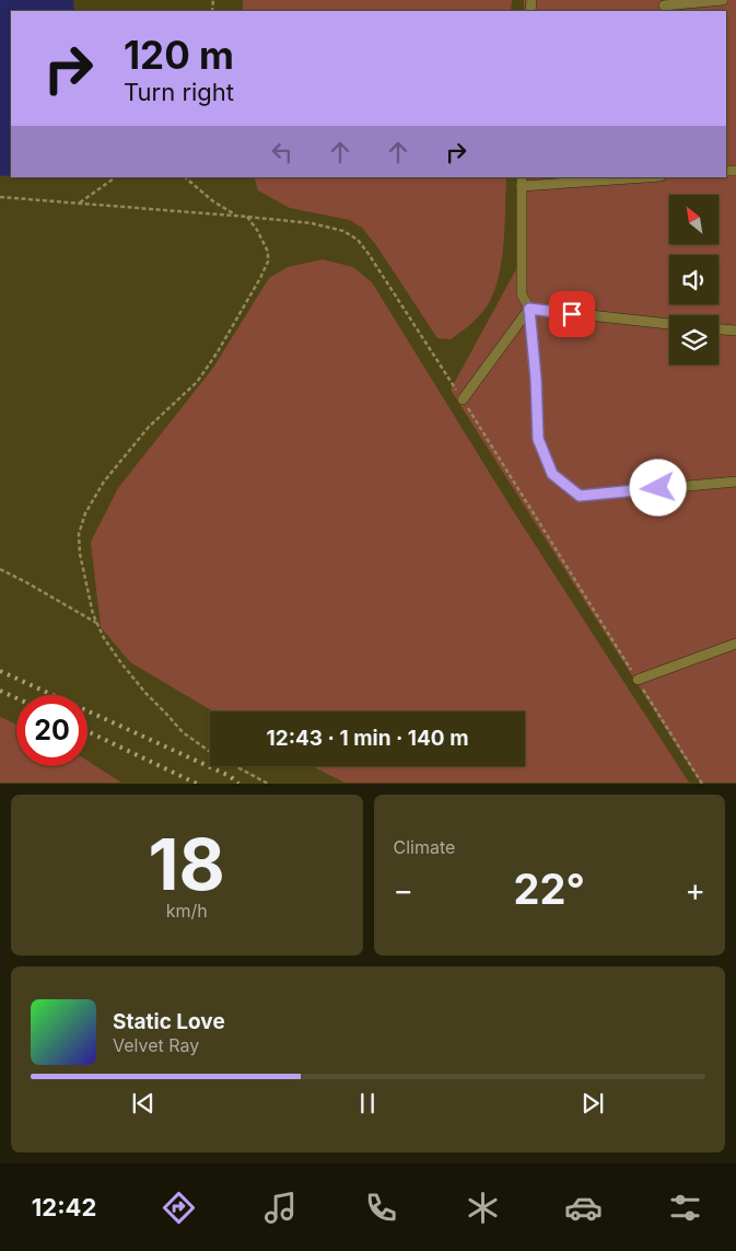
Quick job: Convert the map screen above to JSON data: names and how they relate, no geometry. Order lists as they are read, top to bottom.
{
  "north": "top left",
  "page": {
    "turn": ["120 m", "Turn right"],
    "limit": "20",
    "trip": "12:43 · 1 min · 140 m",
    "tile": [
      ["18", "km/h"],
      "Climate"
    ],
    "heat": ["−", "22°", "+"],
    "song": ["Static Love", "Velvet Ray"],
    "tabs": "12:42"
  }
}
